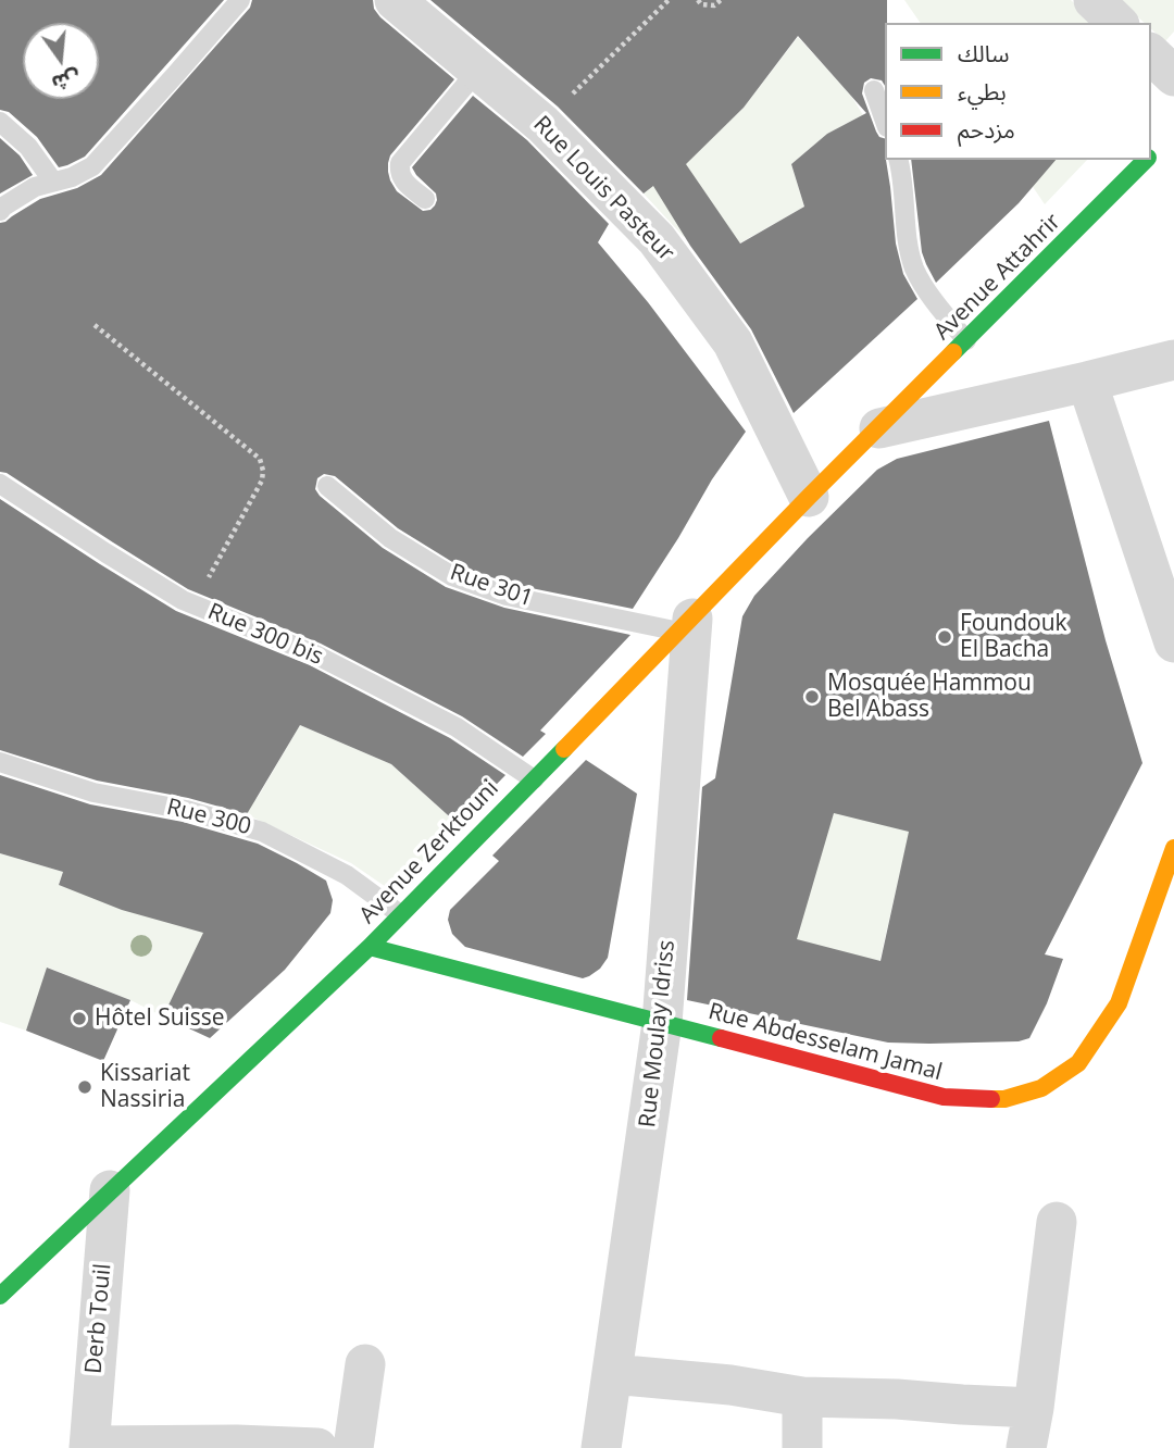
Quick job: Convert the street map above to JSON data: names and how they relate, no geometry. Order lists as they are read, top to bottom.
{
  "streets": {
    "street": [
      "Rue Louis Pasteur",
      "Avenue Attahrir",
      "Avenue Zerktouni",
      "Rue Moulay Idriss",
      "Rue Abdesselam Jamal",
      "Derb Touil"
    ],
    "lane": ["Rue 301", "Rue 300 bis", "Rue 300"]
  },
  "crossings": [
    ["Rue Louis Pasteur", "Avenue Zerktouni"],
    ["Avenue Attahrir", "Avenue Zerktouni"],
    ["Rue 301", "Avenue Zerktouni"],
    ["Rue 301", "Rue Moulay Idriss"],
    ["Rue 300 bis", "Avenue Zerktouni"],
    ["Rue 300", "Avenue Zerktouni"],
    ["Avenue Zerktouni", "Rue Moulay Idriss"],
    ["Avenue Zerktouni", "Rue Abdesselam Jamal"],
    ["Avenue Zerktouni", "Derb Touil"],
    ["Rue Moulay Idriss", "Rue Abdesselam Jamal"]
  ],
  "places": [
    "Foundouk El Bacha",
    "Mosquée Hammou Bel Abass",
    "Hôtel Suisse",
    "Kissariat Nassiria"
  ],
  "legend": ["سالك", "بطيء", "مزدحم"],
  "north": "bottom"
}
